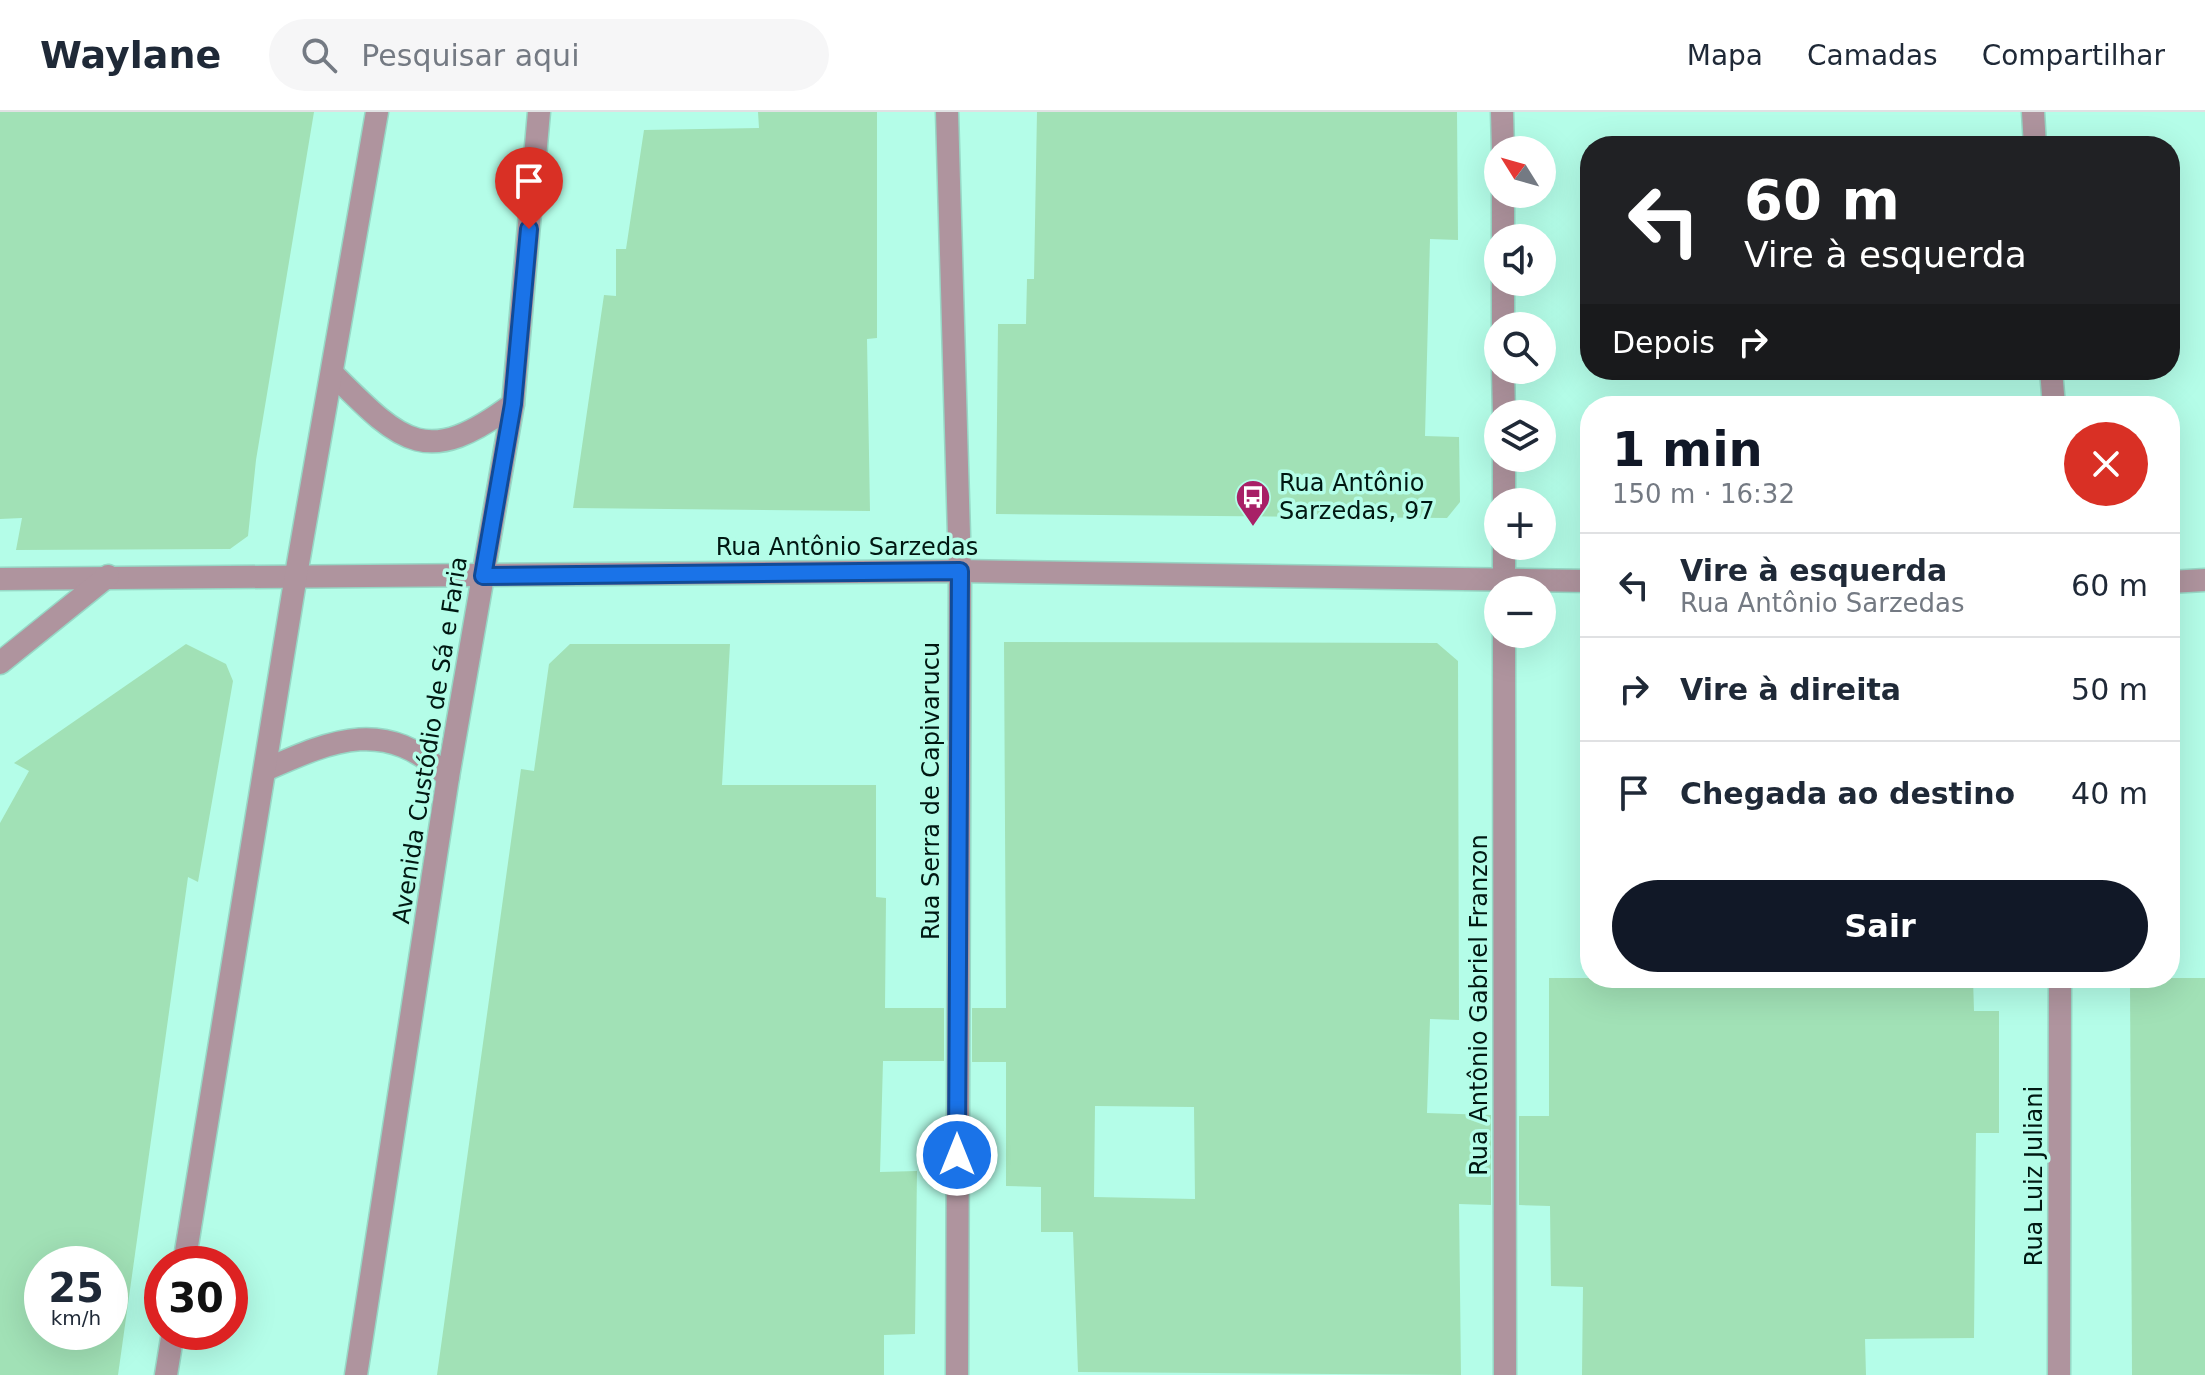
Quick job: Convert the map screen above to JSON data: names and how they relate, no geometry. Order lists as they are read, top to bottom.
{
  "streets": {
    "street": [
      "Rua Antônio Sarzedas",
      "Avenida Custódio de Sá e Faria",
      "Rua Serra de Capivarucu",
      "Rua Antônio Gabriel Franzon",
      "Rua Luiz Juliani"
    ]
  },
  "crossings": [
    ["Rua Antônio Sarzedas", "Avenida Custódio de Sá e Faria"],
    ["Rua Antônio Sarzedas", "Rua Serra de Capivarucu"]
  ],
  "places": {
    "bus stop": ["Rua Antônio Sarzedas, 97"]
  },
  "north": "top left",
  "page": {
    "header": "Waylane",
    "search": "Pesquisar aqui",
    "nav": ["Mapa", "Camadas", "Compartilhar"],
    "map_buttons": ["+", "−"],
    "turn": ["60 m", "Vire à esquerda"],
    "then": "Depois",
    "heading": ["1 min", "150 m · 16:32"],
    "list": [
      {
        "name": "Vire à esquerda",
        "note": "Rua Antônio Sarzedas",
        "value": "60 m"
      },
      {
        "name": "Vire à direita",
        "value": "50 m"
      },
      {
        "name": "Chegada ao destino",
        "value": "40 m"
      }
    ],
    "buttons": "Sair",
    "speed": "25 km/h",
    "limit": "30"
  }
}
